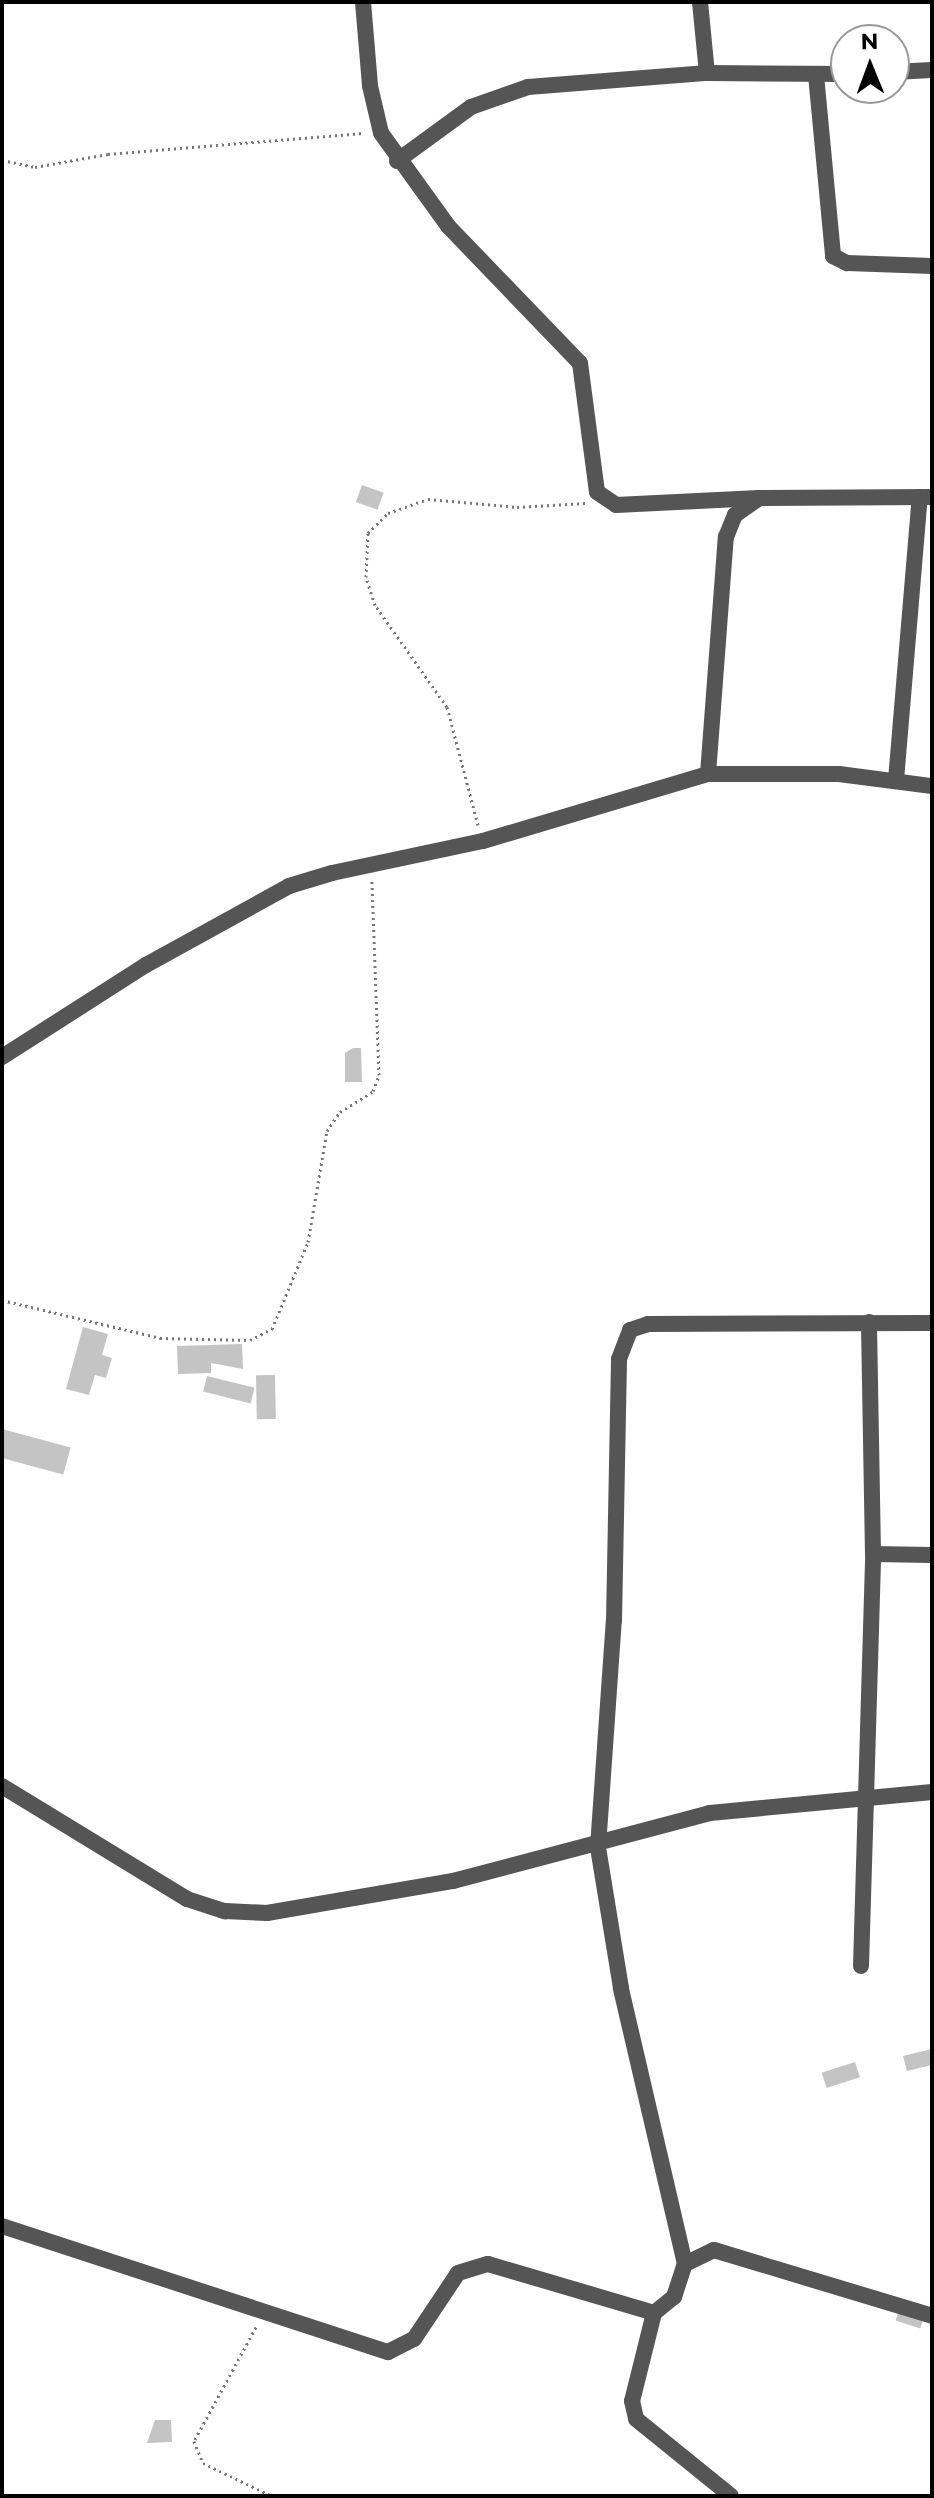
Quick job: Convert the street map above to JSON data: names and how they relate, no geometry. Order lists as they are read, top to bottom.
{
  "north": "top"
}
